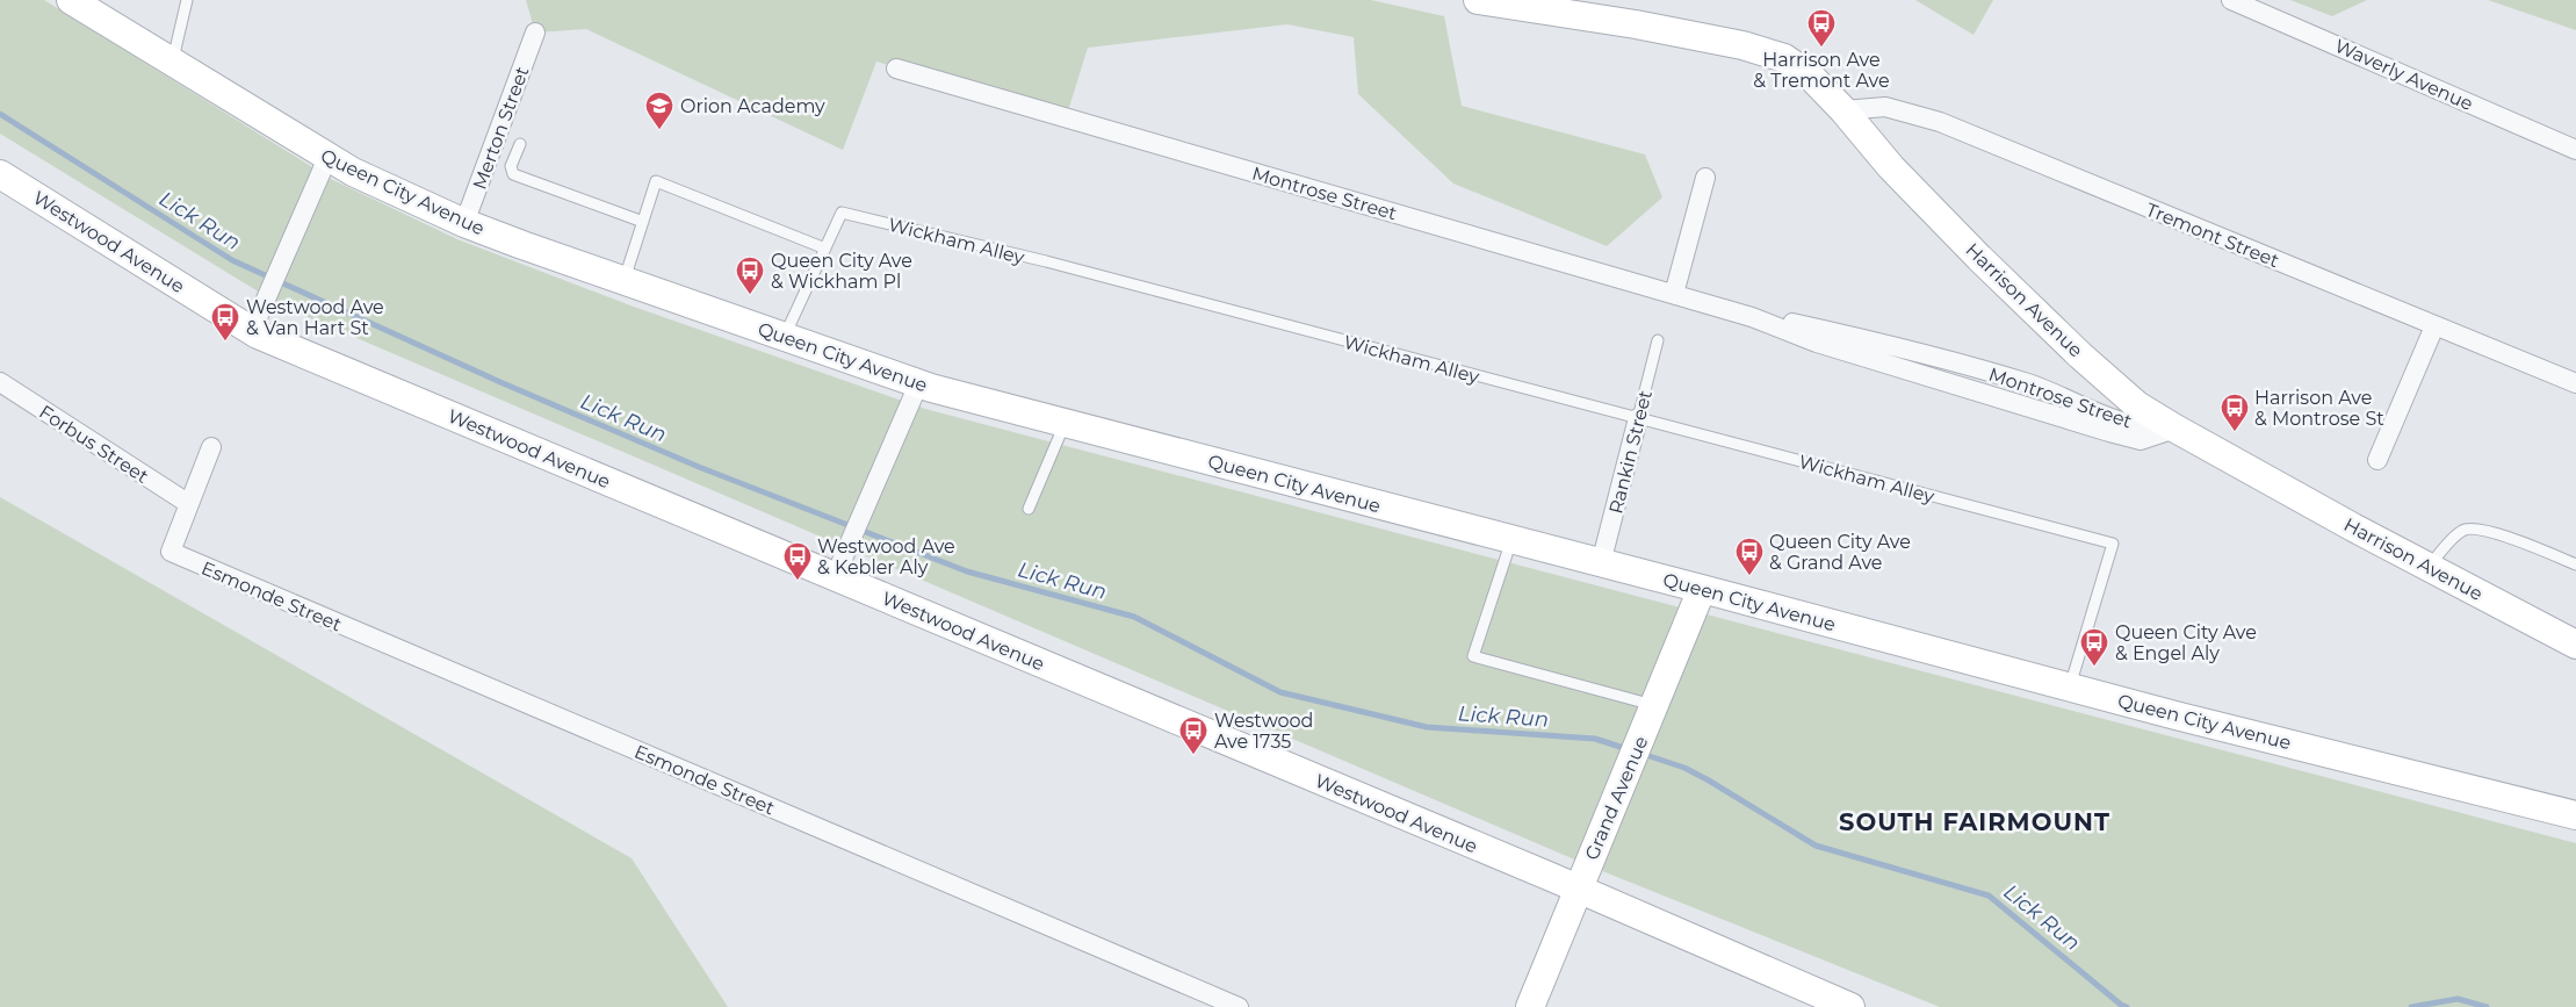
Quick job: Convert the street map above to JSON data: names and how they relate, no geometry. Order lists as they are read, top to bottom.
{
  "streets": {
    "main road": [
      "Queen City Avenue",
      "Westwood Avenue",
      "Harrison Avenue",
      "Grand Avenue"
    ],
    "street": [
      "Waverly Avenue",
      "Merton Street",
      "Montrose Street",
      "Tremont Street",
      "Forbus Street",
      "Rankin Street",
      "Esmonde Street"
    ],
    "lane": ["Wickham Alley"]
  },
  "crossings": [
    ["Merton Street", "Queen City Avenue"],
    ["Queen City Avenue", "Wickham Alley"],
    ["Queen City Avenue", "Rankin Street"],
    ["Queen City Avenue", "Grand Avenue"],
    ["Montrose Street", "Harrison Avenue"],
    ["Tremont Street", "Harrison Avenue"],
    ["Wickham Alley", "Rankin Street"],
    ["Westwood Avenue", "Grand Avenue"],
    ["Forbus Street", "Esmonde Street"]
  ],
  "districts": ["SOUTH FAIRMOUNT"],
  "water": ["Lick Run"],
  "places": {
    "bus stop": [
      "Harrison Ave & Tremont Ave",
      "Queen City Ave & Wickham Pl",
      "Westwood Ave & Van Hart St",
      "Harrison Ave & Montrose St",
      "Queen City Ave & Grand Ave",
      "Westwood Ave & Kebler Aly",
      "Queen City Ave & Engel Aly",
      "Westwood Ave 1735"
    ],
    "school or university": ["Orion Academy"]
  }
}
